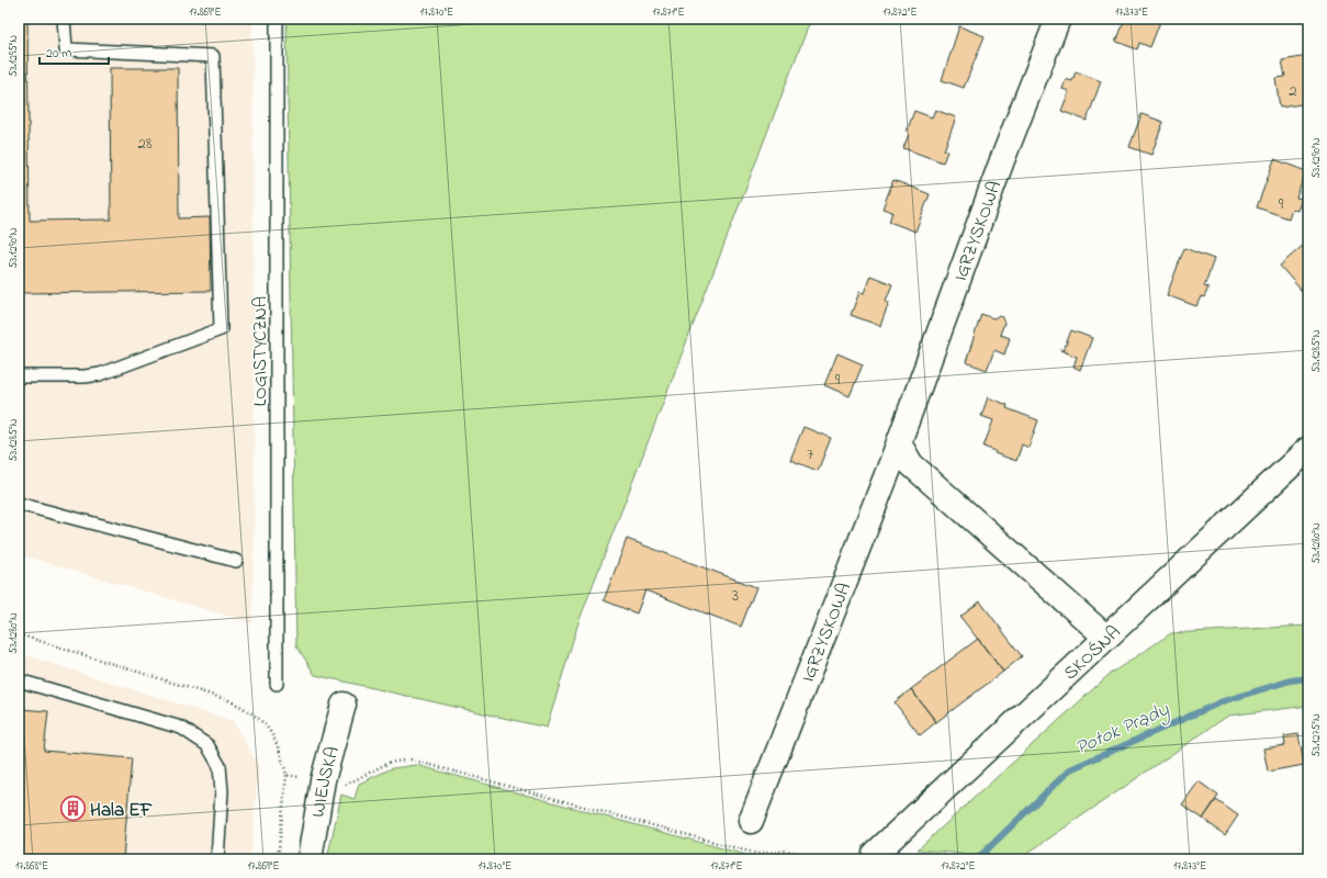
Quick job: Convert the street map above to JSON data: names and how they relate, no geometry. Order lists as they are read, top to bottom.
{
  "streets": {
    "street": ["IGRZYSKOWA", "SKOŚNA", "WIEJSKA"],
    "lane": ["LOGISTYCZNA"]
  },
  "water": ["Potok Prądy"],
  "places": {
    "building": ["Hala EF"]
  },
  "house_numbers": [
    "2",
    "28",
    "9",
    "9",
    "7",
    "3"
  ],
  "scale_bar": "20 m",
  "coordinates": [
    "17.869°E",
    "17.870°E",
    "17.871°E",
    "17.872°E",
    "17.873°E",
    "53.1295°N",
    "53.1290°N",
    "53.1285°N",
    "53.1280°N",
    "53.1275°N",
    "17.868°E"
  ]
}
